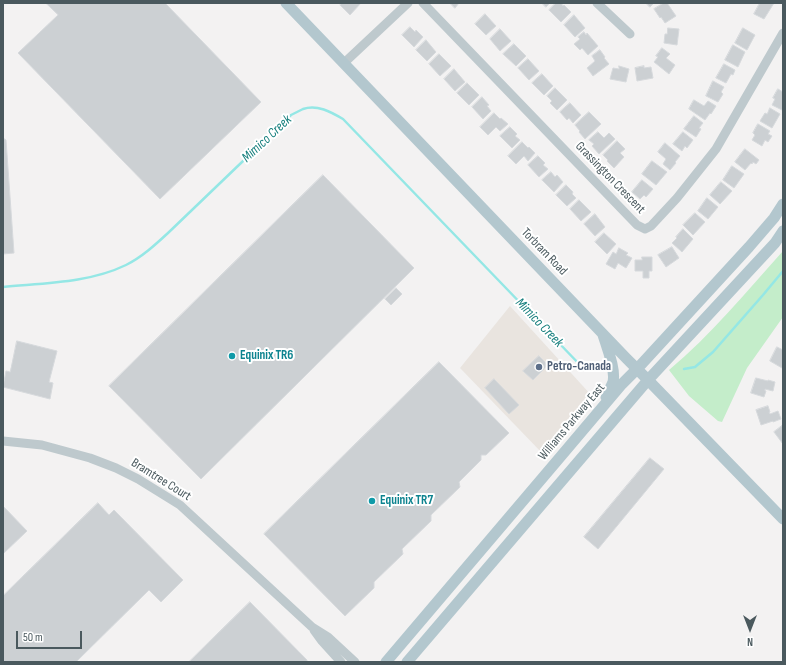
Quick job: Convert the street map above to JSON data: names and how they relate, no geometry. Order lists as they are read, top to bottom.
{
  "streets": {
    "main road": ["Torbram Road", "Williams Parkway East"],
    "street": ["Grassington Crescent", "Bramtree Court"]
  },
  "crossings": [
    ["Torbram Road", "Williams Parkway East"]
  ],
  "water": ["Mimico Creek"],
  "places": ["Equinix TR6", "Petro-Canada", "Equinix TR7"],
  "scale_bar": "50 m",
  "north": "bottom"
}
